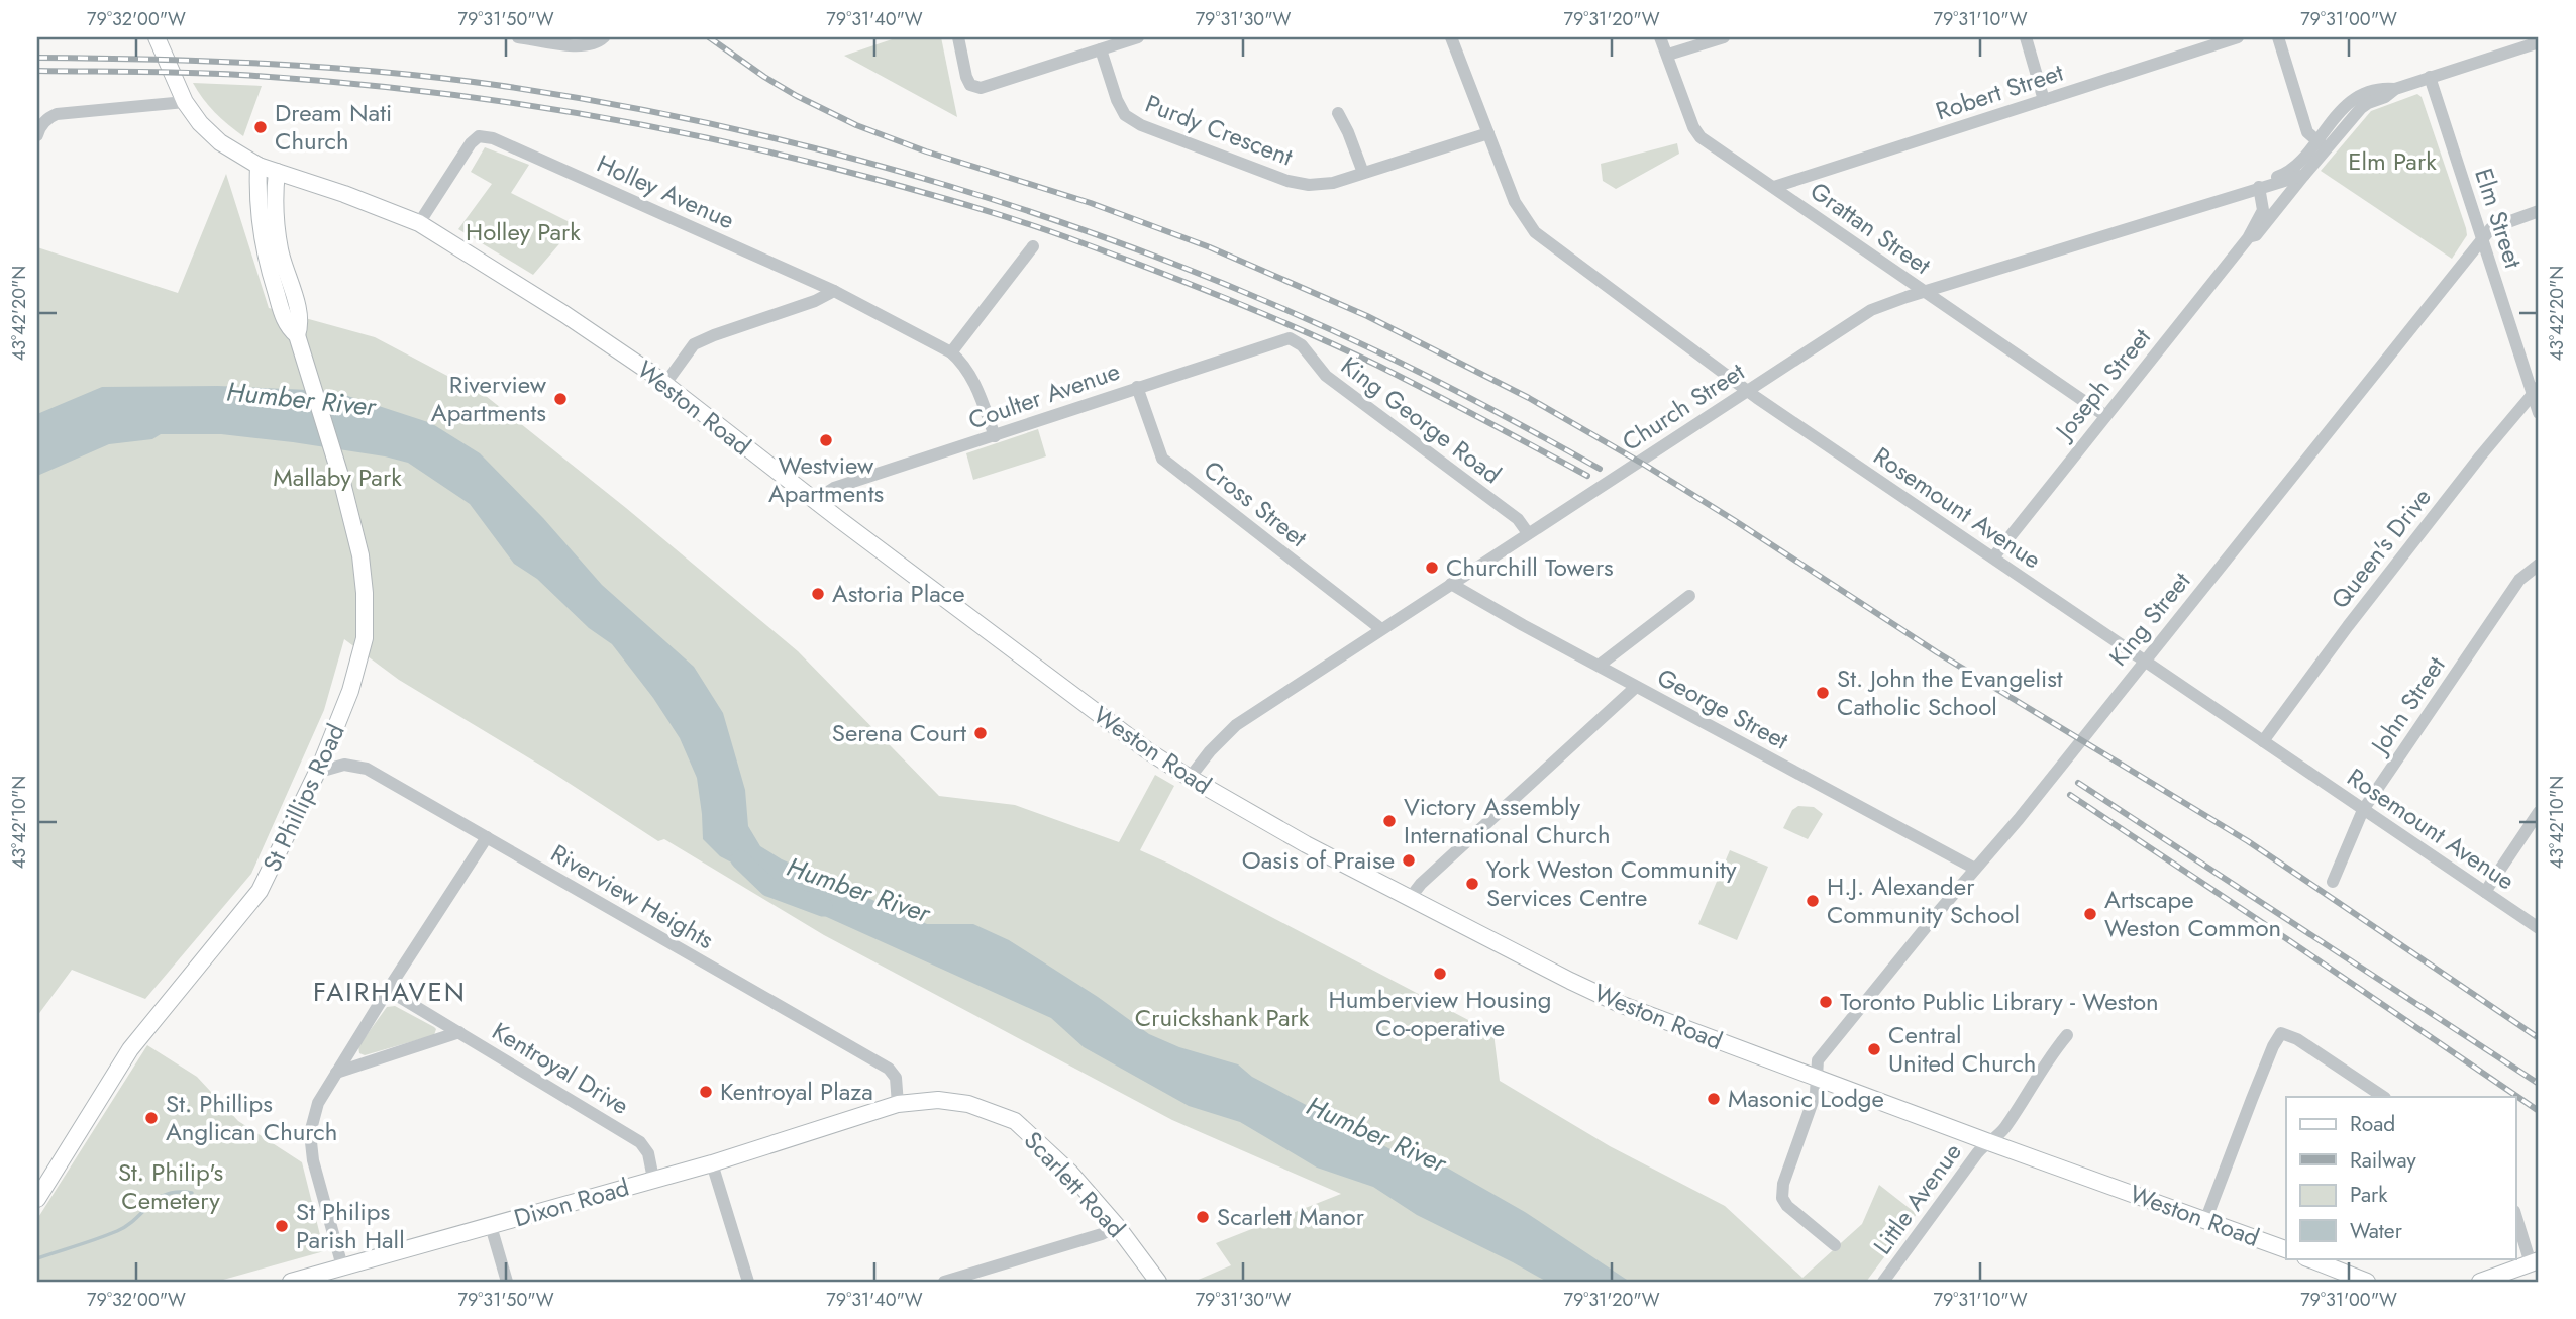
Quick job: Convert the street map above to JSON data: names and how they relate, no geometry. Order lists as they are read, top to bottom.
{
  "streets": {
    "main road": [
      "Weston Road",
      "St Phillips Road",
      "Scarlett Road",
      "Dixon Road"
    ],
    "street": [
      "Robert Street",
      "Purdy Crescent",
      "Holley Avenue",
      "Elm Street",
      "Grattan Street",
      "Joseph Street",
      "Coulter Avenue",
      "Church Street",
      "King George Road",
      "Cross Street",
      "Rosemount Avenue",
      "Queen's Drive",
      "King Street",
      "John Street",
      "George Street",
      "Riverview Heights",
      "Kentroyal Drive",
      "Little Avenue"
    ]
  },
  "crossings": [
    ["Robert Street", "Grattan Street"],
    ["Purdy Crescent", "Rosemount Avenue"],
    ["Holley Avenue", "Weston Road"],
    ["Elm Street", "Church Street"],
    ["Elm Street", "Queen's Drive"],
    ["Elm Street", "King Street"],
    ["Grattan Street", "Joseph Street"],
    ["Grattan Street", "Church Street"],
    ["Joseph Street", "Church Street"],
    ["Joseph Street", "Rosemount Avenue"],
    ["Coulter Avenue", "Weston Road"],
    ["Coulter Avenue", "King George Road"],
    ["Coulter Avenue", "Cross Street"],
    ["Church Street", "Weston Road"],
    ["Church Street", "King George Road"],
    ["Church Street", "Cross Street"],
    ["Church Street", "Rosemount Avenue"],
    ["Church Street", "George Street"],
    ["Weston Road", "King Street"],
    ["Weston Road", "St Phillips Road"],
    ["Weston Road", "Little Avenue"],
    ["Rosemount Avenue", "Queen's Drive"],
    ["Rosemount Avenue", "King Street"],
    ["Rosemount Avenue", "John Street"],
    ["King Street", "George Street"],
    ["St Phillips Road", "Riverview Heights"],
    ["Riverview Heights", "Scarlett Road"],
    ["Kentroyal Drive", "Dixon Road"],
    ["Scarlett Road", "Dixon Road"]
  ],
  "districts": ["FAIRHAVEN"],
  "water": ["Humber River"],
  "parks": [
    "Elm Park",
    "Holley Park",
    "Mallaby Park",
    "Cruickshank Park",
    "St. Philip's Cemetery"
  ],
  "places": [
    "Dream Nati Church",
    "Riverview Apartments",
    "Westview Apartments",
    "Churchill Towers",
    "Astoria Place",
    "St. John the Evangelist Catholic School",
    "Serena Court",
    "Victory Assembly International Church",
    "Oasis of Praise",
    "York Weston Community Services Centre",
    "H.J. Alexander Community School",
    "Artscape Weston Common",
    "Humberview Housing Co-operative",
    "Toronto Public Library - Weston",
    "Central United Church",
    "Kentroyal Plaza",
    "Masonic Lodge",
    "St. Phillips Anglican Church",
    "Scarlett Manor",
    "St Philips Parish Hall"
  ],
  "legend": [
    "Road",
    "Railway",
    "Park",
    "Water"
  ],
  "coordinates": [
    "79°32'00\"W",
    "79°31'50\"W",
    "79°31'40\"W",
    "79°31'30\"W",
    "79°31'20\"W",
    "79°31'10\"W",
    "79°31'00\"W",
    "43°42'20\"N",
    "43°42'10\"N"
  ]
}
